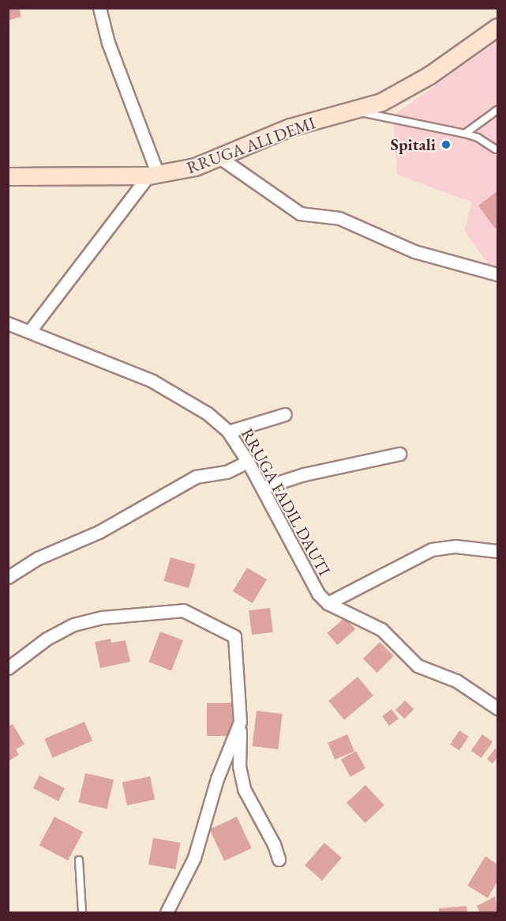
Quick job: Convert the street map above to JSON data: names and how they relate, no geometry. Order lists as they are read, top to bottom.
{
  "streets": {
    "main road": ["RRUGA ALI DEMI"],
    "street": ["RRUGA FADIL DAUTI"]
  },
  "places": ["Spitali"]
}
